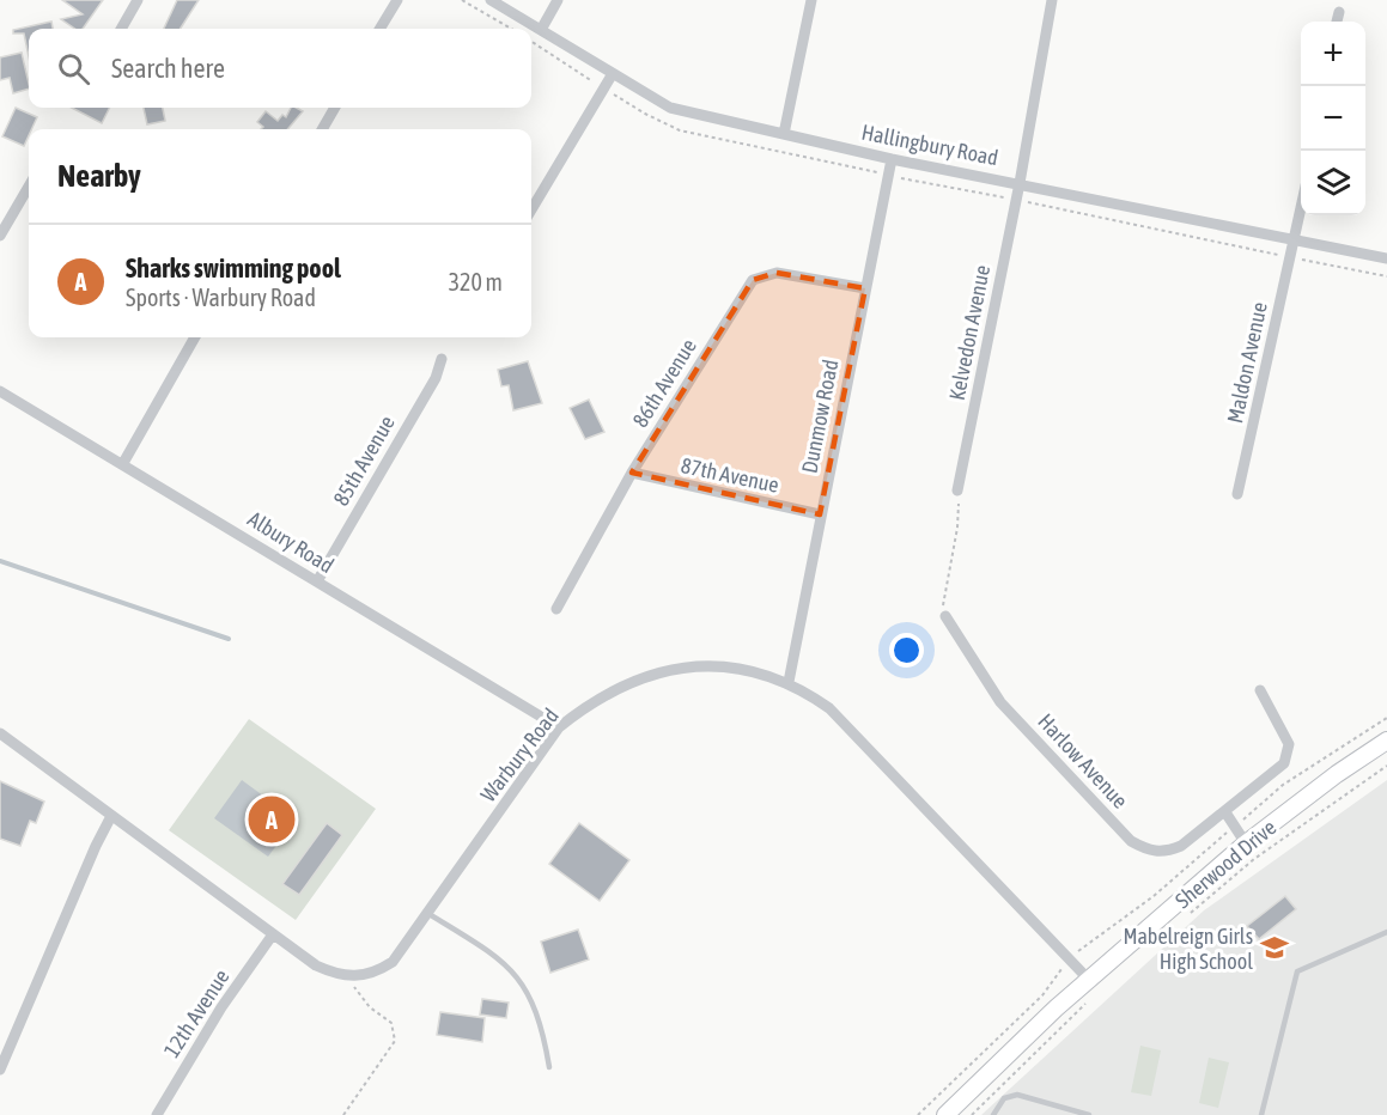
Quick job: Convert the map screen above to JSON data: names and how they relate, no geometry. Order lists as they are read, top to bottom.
{
  "streets": {
    "street": [
      "Hallingbury Road",
      "Kelvedon Avenue",
      "Maldon Avenue",
      "86th Avenue",
      "Dunmow Road",
      "85th Avenue",
      "87th Avenue",
      "Albury Road",
      "Warbury Road",
      "Harlow Avenue",
      "Sherwood Drive",
      "12th Avenue"
    ]
  },
  "crossings": [
    ["Hallingbury Road", "Kelvedon Avenue"],
    ["Hallingbury Road", "Maldon Avenue"],
    ["Hallingbury Road", "Dunmow Road"],
    ["86th Avenue", "Dunmow Road"],
    ["86th Avenue", "87th Avenue"],
    ["Dunmow Road", "87th Avenue"],
    ["Dunmow Road", "Warbury Road"],
    ["85th Avenue", "Albury Road"],
    ["Albury Road", "Warbury Road"],
    ["Warbury Road", "Sherwood Drive"]
  ],
  "places": {
    "school or university": ["Mabelreign Girls High School"]
  },
  "page": {
    "map_buttons": ["+", "−"],
    "search": "Search here",
    "heading": "Nearby",
    "list": [
      {
        "mark": "A",
        "name": "Sharks swimming pool",
        "note": "Sports · Warbury Road",
        "value": "320 m"
      }
    ],
    "pins": "A"
  }
}
